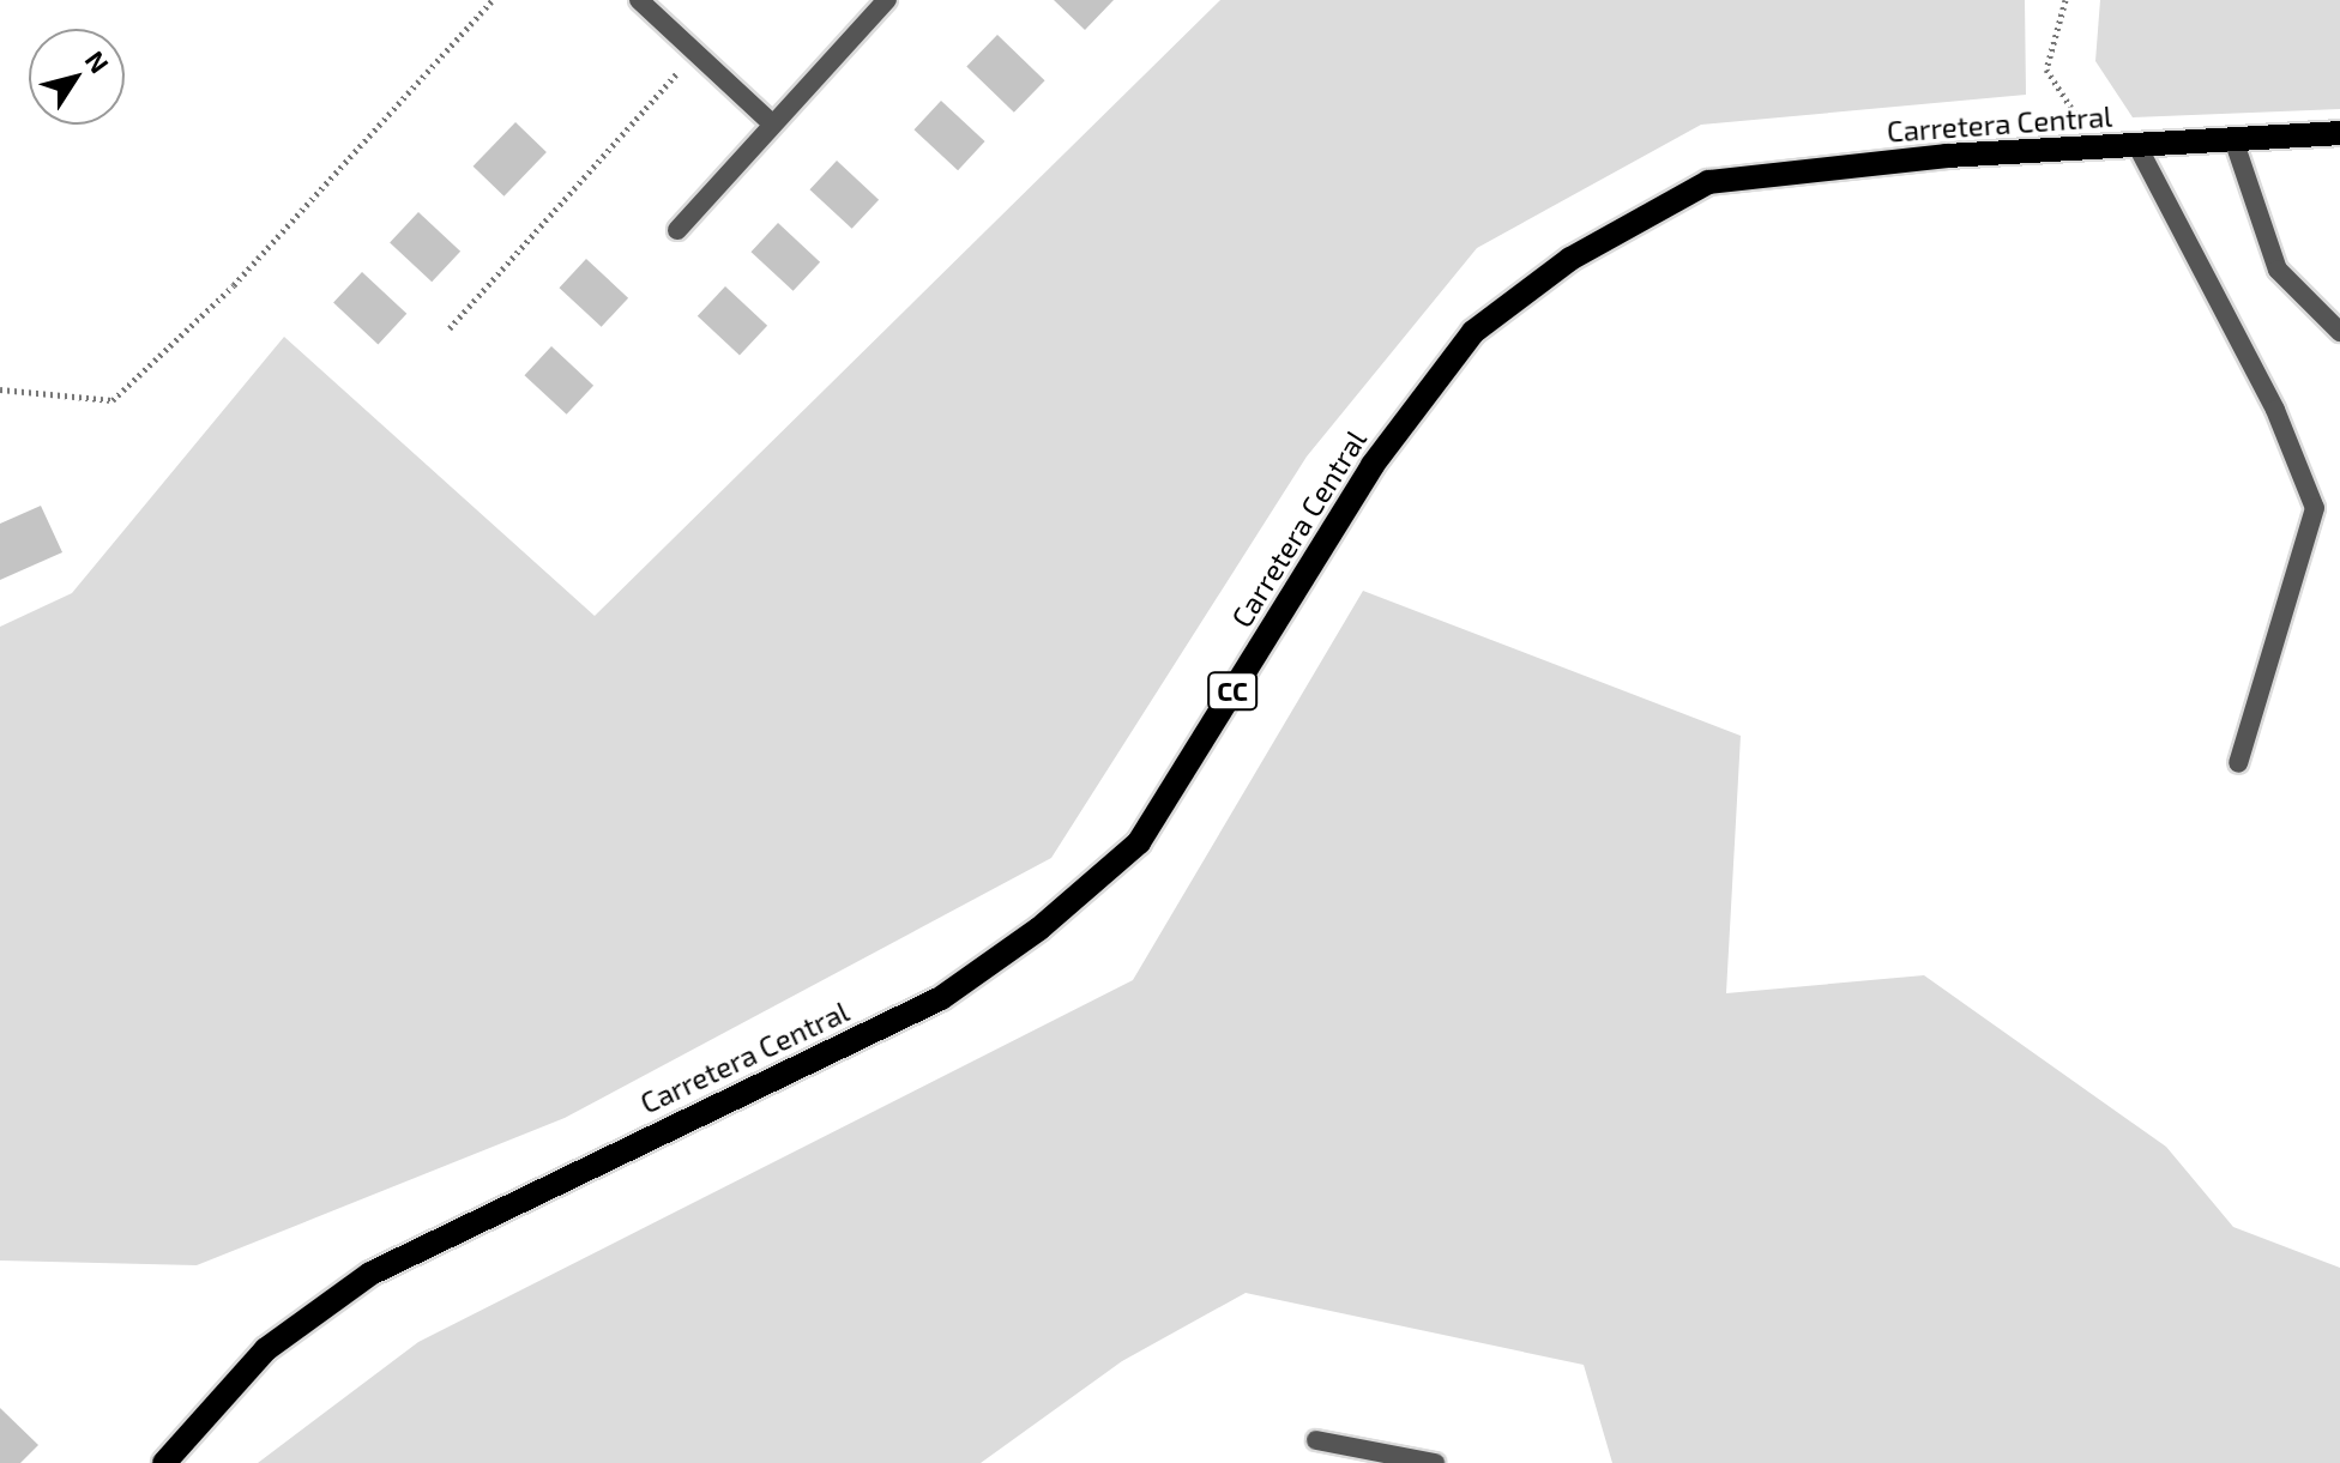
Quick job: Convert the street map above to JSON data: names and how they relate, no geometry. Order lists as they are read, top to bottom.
{
  "streets": {
    "main road": ["Carretera Central", "CC"]
  },
  "north": "top right"
}
